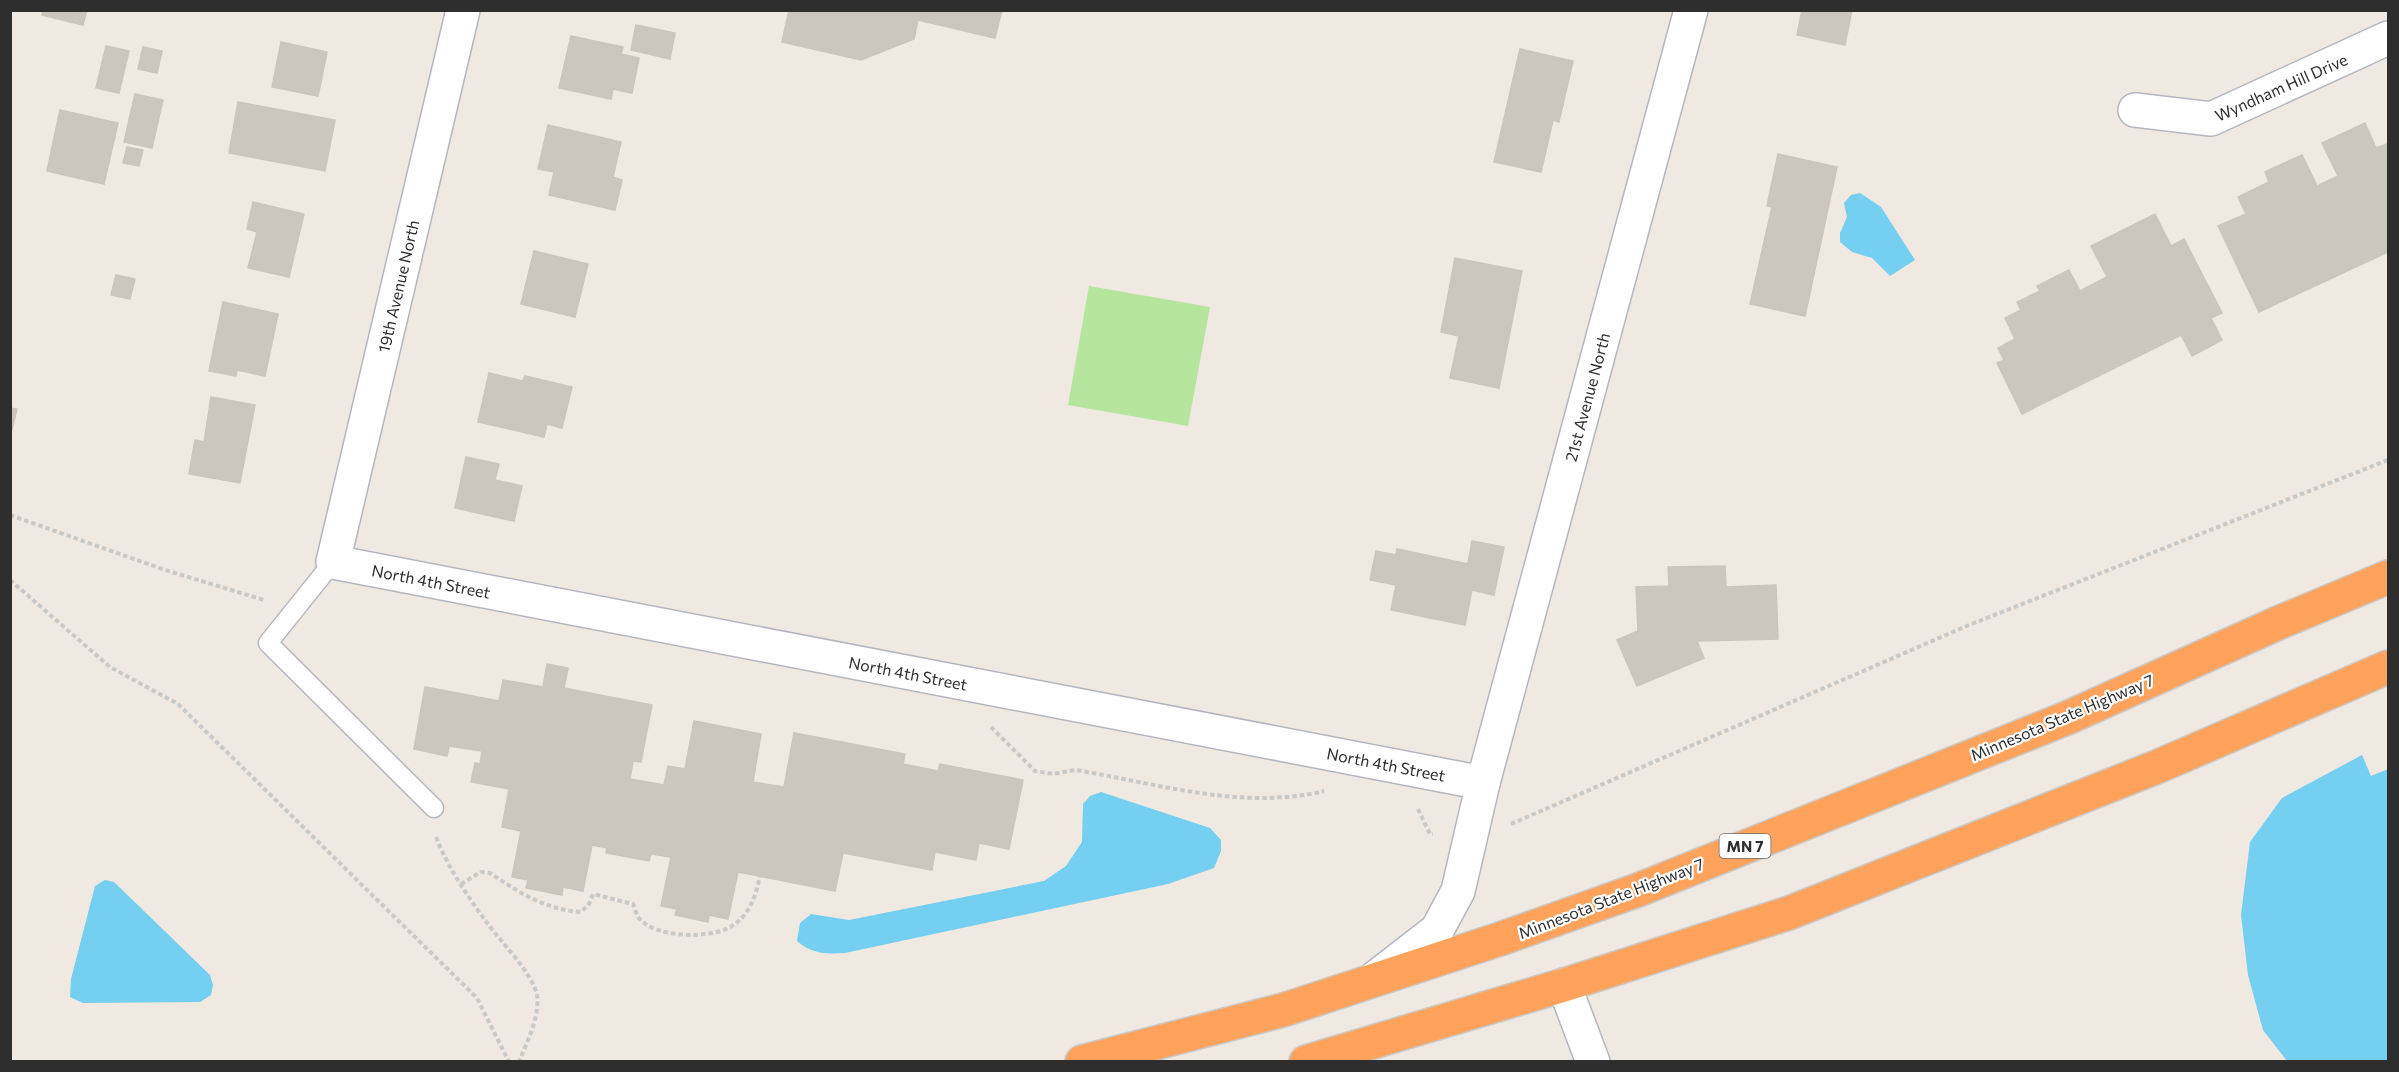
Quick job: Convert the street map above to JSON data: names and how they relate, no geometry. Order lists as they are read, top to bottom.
{
  "streets": {
    "highway": ["Minnesota State Highway 7", "MN 7"],
    "street": [
      "Wyndham Hill Drive",
      "19th Avenue North",
      "21st Avenue North",
      "North 4th Street"
    ]
  },
  "crossings": [
    ["19th Avenue North", "North 4th Street"],
    ["21st Avenue North", "North 4th Street"],
    ["21st Avenue North", "Minnesota State Highway 7"]
  ]
}
